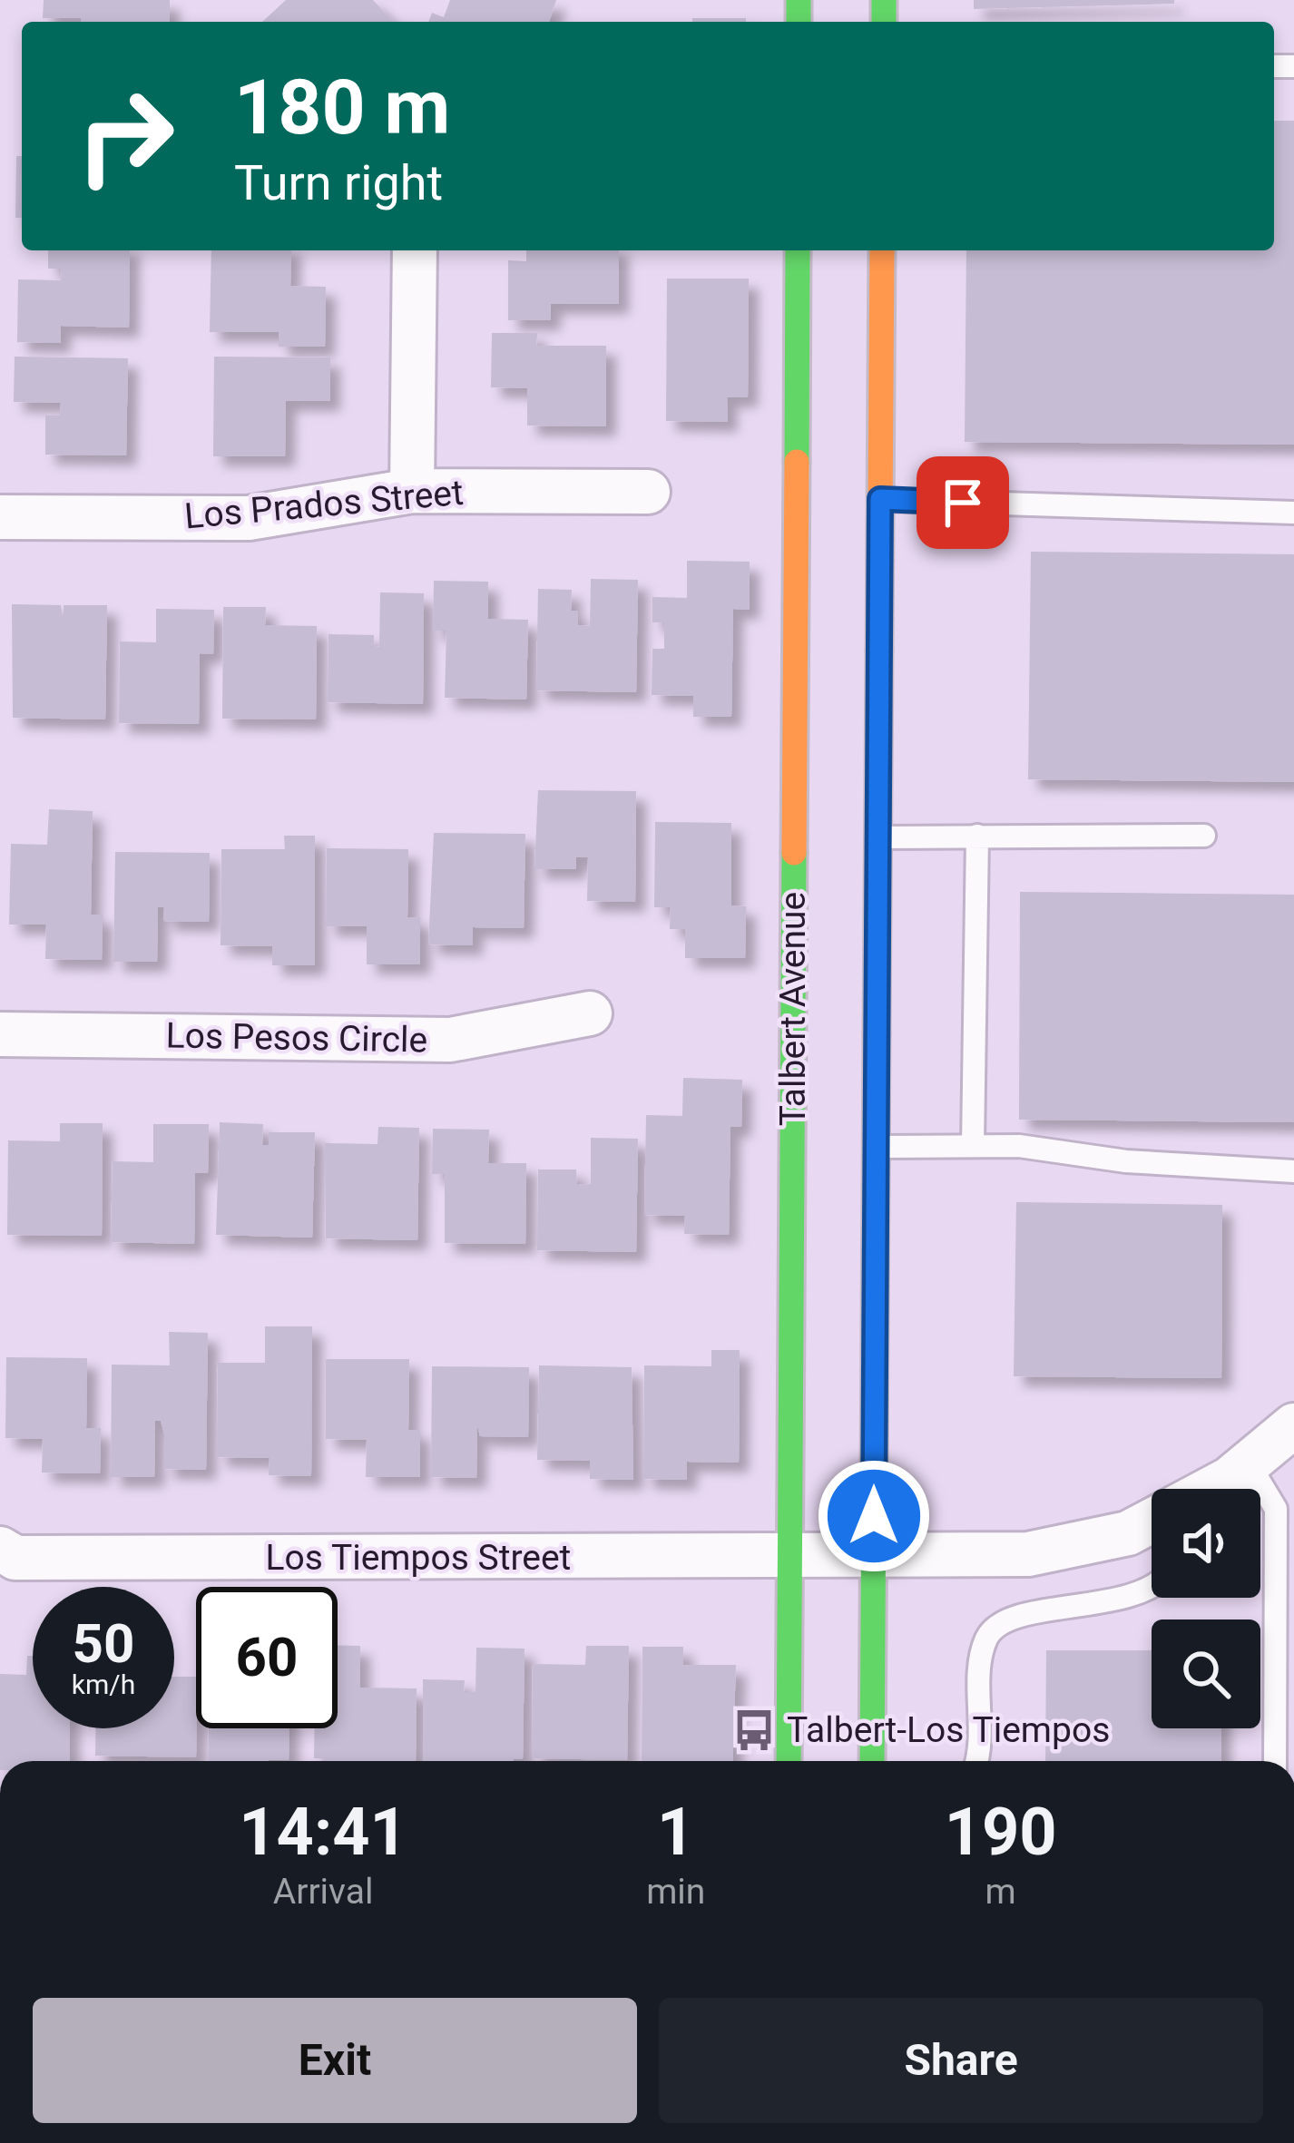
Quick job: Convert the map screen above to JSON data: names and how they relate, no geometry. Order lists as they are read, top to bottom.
{
  "streets": {
    "main road": ["Talbert Avenue"],
    "street": ["Los Prados Street", "Los Pesos Circle", "Los Tiempos Street"]
  },
  "crossings": [
    ["Talbert Avenue", "Los Tiempos Street"]
  ],
  "places": {
    "bus stop": ["Talbert-Los Tiempos"]
  },
  "page": {
    "turn": ["180 m", "Turn right"],
    "speed": "50 km/h",
    "limit": "60",
    "eta": [
      "14:41",
      "Arrival",
      "1",
      "min",
      "190",
      "m"
    ],
    "buttons": ["Exit", "Share"]
  }
}
